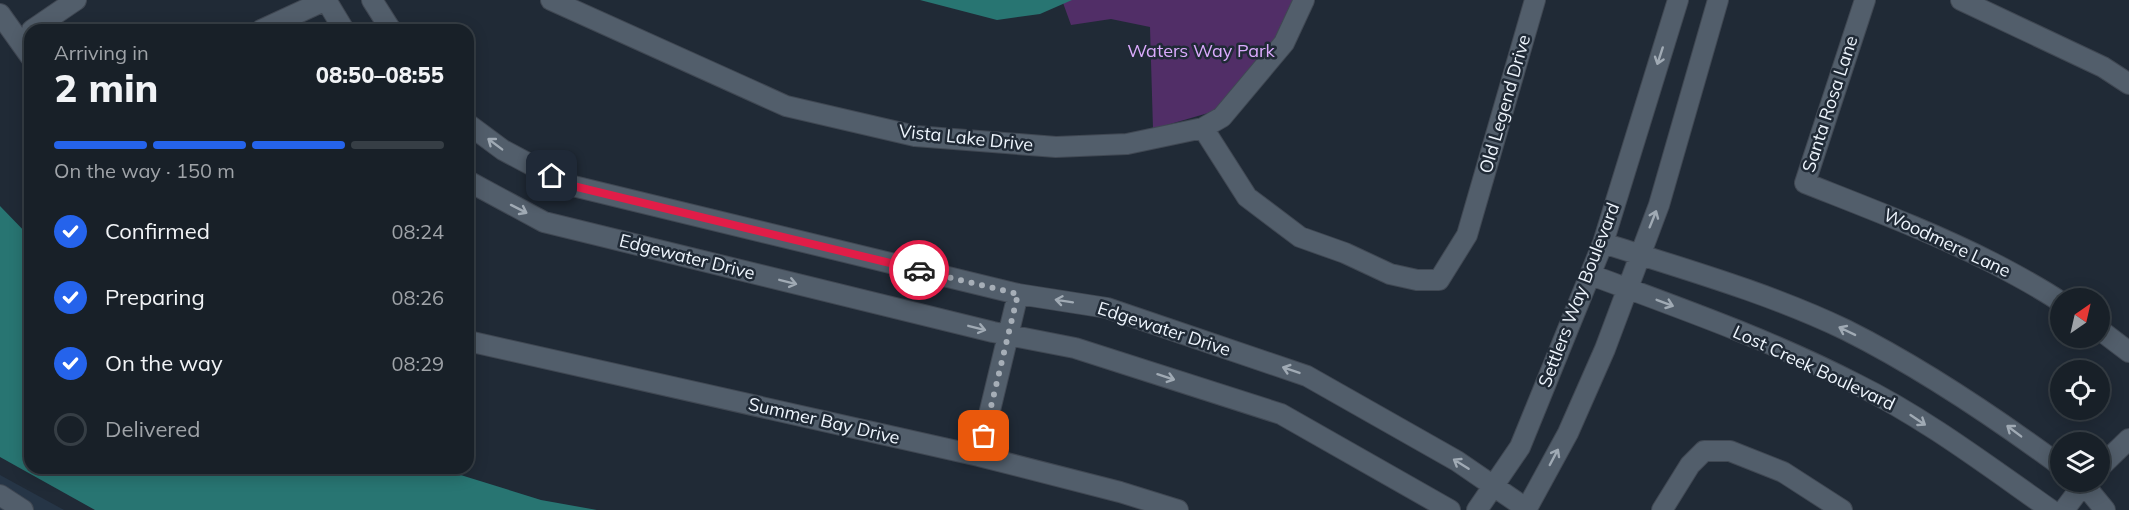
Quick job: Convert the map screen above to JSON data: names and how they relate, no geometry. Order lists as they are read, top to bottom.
{
  "streets": {
    "street": [
      "Old Legend Drive",
      "Santa Rosa Lane",
      "Vista Lake Drive",
      "Woodmere Lane",
      "Edgewater Drive",
      "Settlers Way Boulevard",
      "Lost Creek Boulevard",
      "Summer Bay Drive"
    ]
  },
  "crossings": [
    ["Old Legend Drive", "Vista Lake Drive"],
    ["Santa Rosa Lane", "Woodmere Lane"],
    ["Edgewater Drive", "Settlers Way Boulevard"],
    ["Settlers Way Boulevard", "Lost Creek Boulevard"]
  ],
  "parks": ["Waters Way Park"],
  "north": "top right",
  "page": {
    "heading": ["2 min", "Arriving in", "08:50–08:55"],
    "bar": "On the way · 150 m",
    "list": [
      ["Confirmed", "08:24"],
      ["Preparing", "08:26"],
      ["On the way", "08:29"],
      "Delivered"
    ]
  }
}
